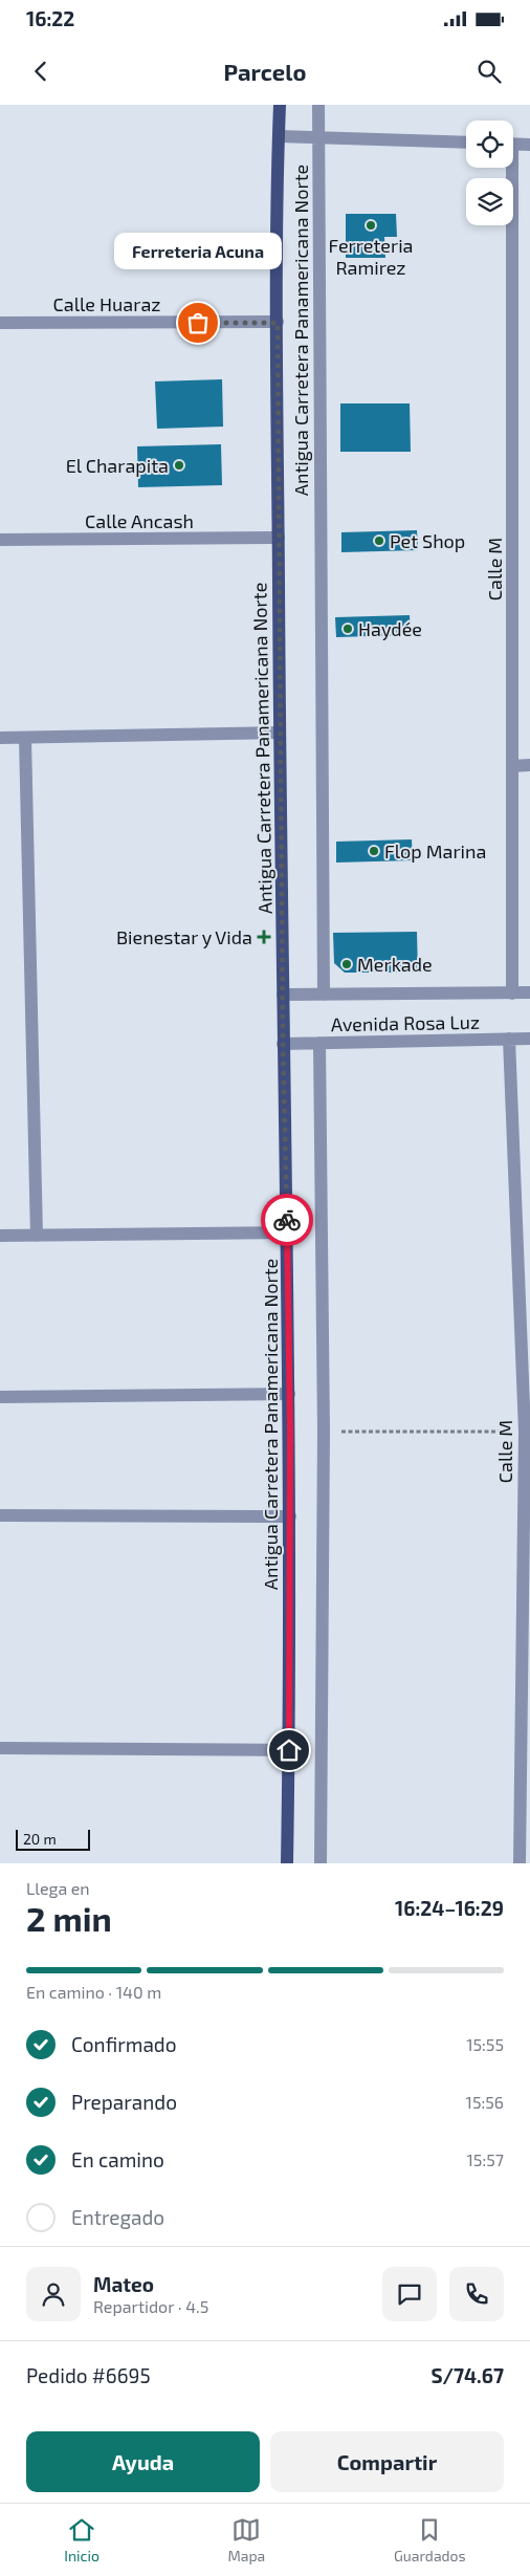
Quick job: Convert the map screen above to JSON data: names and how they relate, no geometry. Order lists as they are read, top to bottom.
{
  "streets": {
    "main road": ["Antigua Carretera Panamericana Norte"],
    "street": [
      "Calle Huaraz",
      "Calle Ancash",
      "Calle M",
      "Avenida Rosa Luz"
    ]
  },
  "crossings": [
    ["Calle Huaraz", "Antigua Carretera Panamericana Norte"],
    ["Antigua Carretera Panamericana Norte", "Calle Ancash"],
    ["Antigua Carretera Panamericana Norte", "Avenida Rosa Luz"],
    ["Calle M", "Avenida Rosa Luz"]
  ],
  "places": {
    "other": [
      "Ferreteria Ramirez",
      "Ferreteria Acuna",
      "El Charapita",
      "Pet Shop",
      "Haydée",
      "Flop Marina",
      "Merkade"
    ],
    "health": ["Bienestar y Vida"]
  },
  "scale_bar": "20 m",
  "page": {
    "status": "16:22",
    "header": "Parcelo",
    "bubble": "Ferreteria Acuna",
    "scale": "20 m",
    "heading": ["2 min", "Llega en", "16:24–16:29"],
    "panel": [
      "Mateo",
      "Repartidor · 4.5",
      "Pedido #6695",
      "S/74.67"
    ],
    "bar": "En camino · 140 m",
    "list": [
      ["Confirmado", "15:55"],
      ["Preparando", "15:56"],
      ["En camino", "15:57"],
      "Entregado"
    ],
    "buttons": ["Ayuda", "Compartir"],
    "tabs": ["Inicio", "Mapa", "Guardados"]
  }
}
